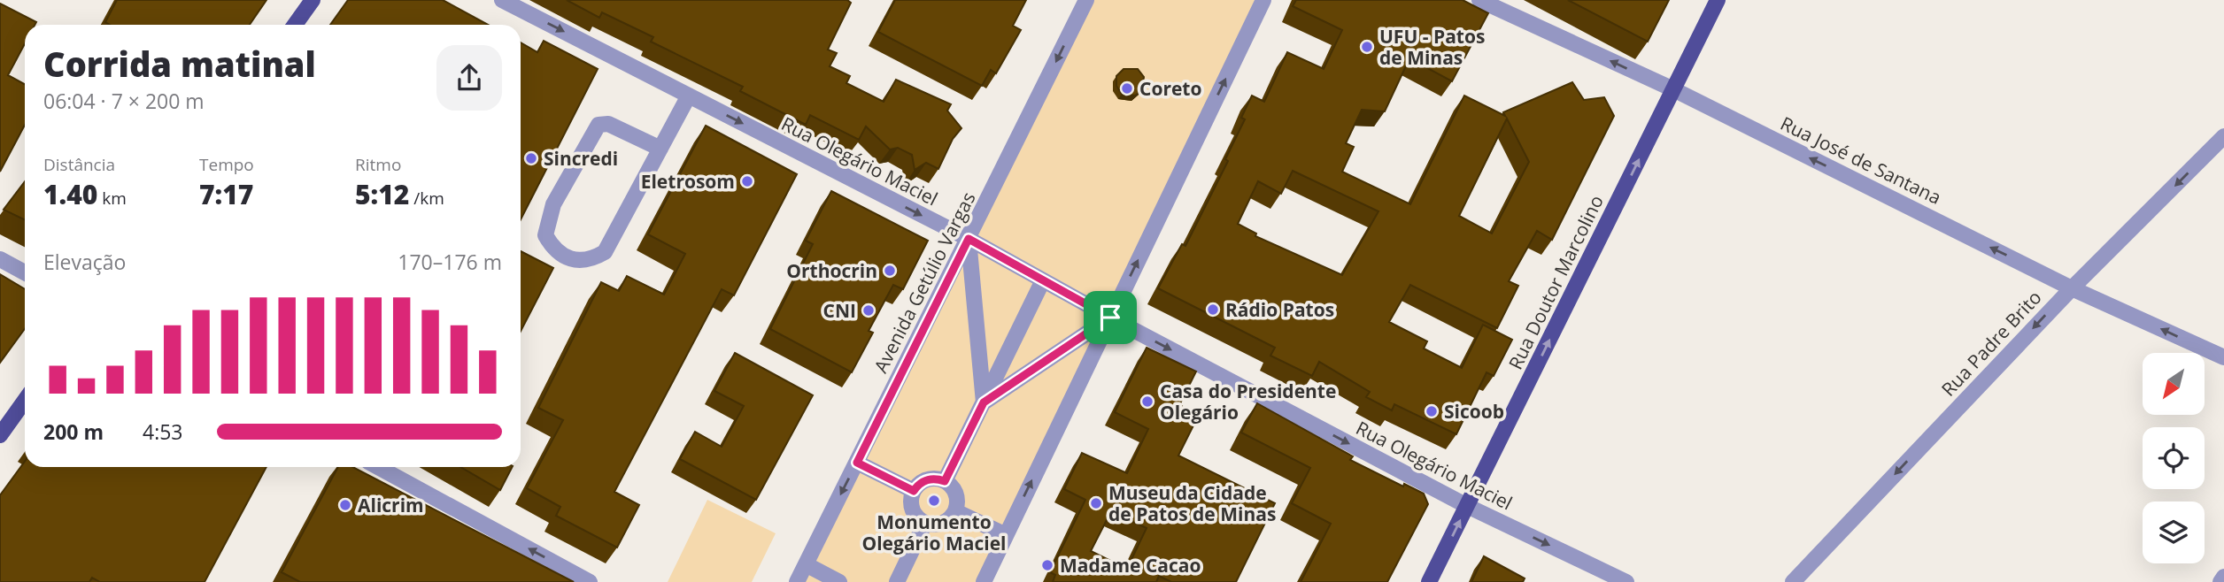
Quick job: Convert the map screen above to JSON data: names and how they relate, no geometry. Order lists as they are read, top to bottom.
{
  "streets": {
    "main road": ["Rua Doutor Marcolino"],
    "street": [
      "Rua José de Santana",
      "Rua Olegário Maciel",
      "Avenida Getúlio Vargas",
      "Rua Padre Brito"
    ]
  },
  "crossings": [
    ["Rua José de Santana", "Rua Doutor Marcolino"],
    ["Rua José de Santana", "Rua Padre Brito"],
    ["Rua Olegário Maciel", "Avenida Getúlio Vargas"],
    ["Rua Olegário Maciel", "Rua Doutor Marcolino"]
  ],
  "one_way": [
    "Rua José de Santana",
    "Rua Olegário Maciel",
    "Avenida Getúlio Vargas",
    "Rua Doutor Marcolino",
    "Rua Padre Brito"
  ],
  "places": [
    "UFU - Patos de Minas",
    "Coreto",
    "Sincredi",
    "Eletrosom",
    "Orthocrin",
    "Rádio Patos",
    "CNI",
    "Casa do Presidente Olegário",
    "Sicoob",
    "Monumento Olegário Maciel",
    "Museu da Cidade de Patos de Minas",
    "Alicrim",
    "Madame Cacao"
  ],
  "north": "bottom left",
  "page": {
    "heading": ["Corrida matinal", "06:04 · 7 × 200 m"],
    "stats": [
      ["Distância", "1.40 km"],
      ["Tempo", "7:17"],
      ["Ritmo", "5:12 /km"]
    ],
    "chart": ["Elevação", "170–176 m"],
    "list": [
      {
        "name": "200 m",
        "note": "4:53"
      }
    ]
  }
}
